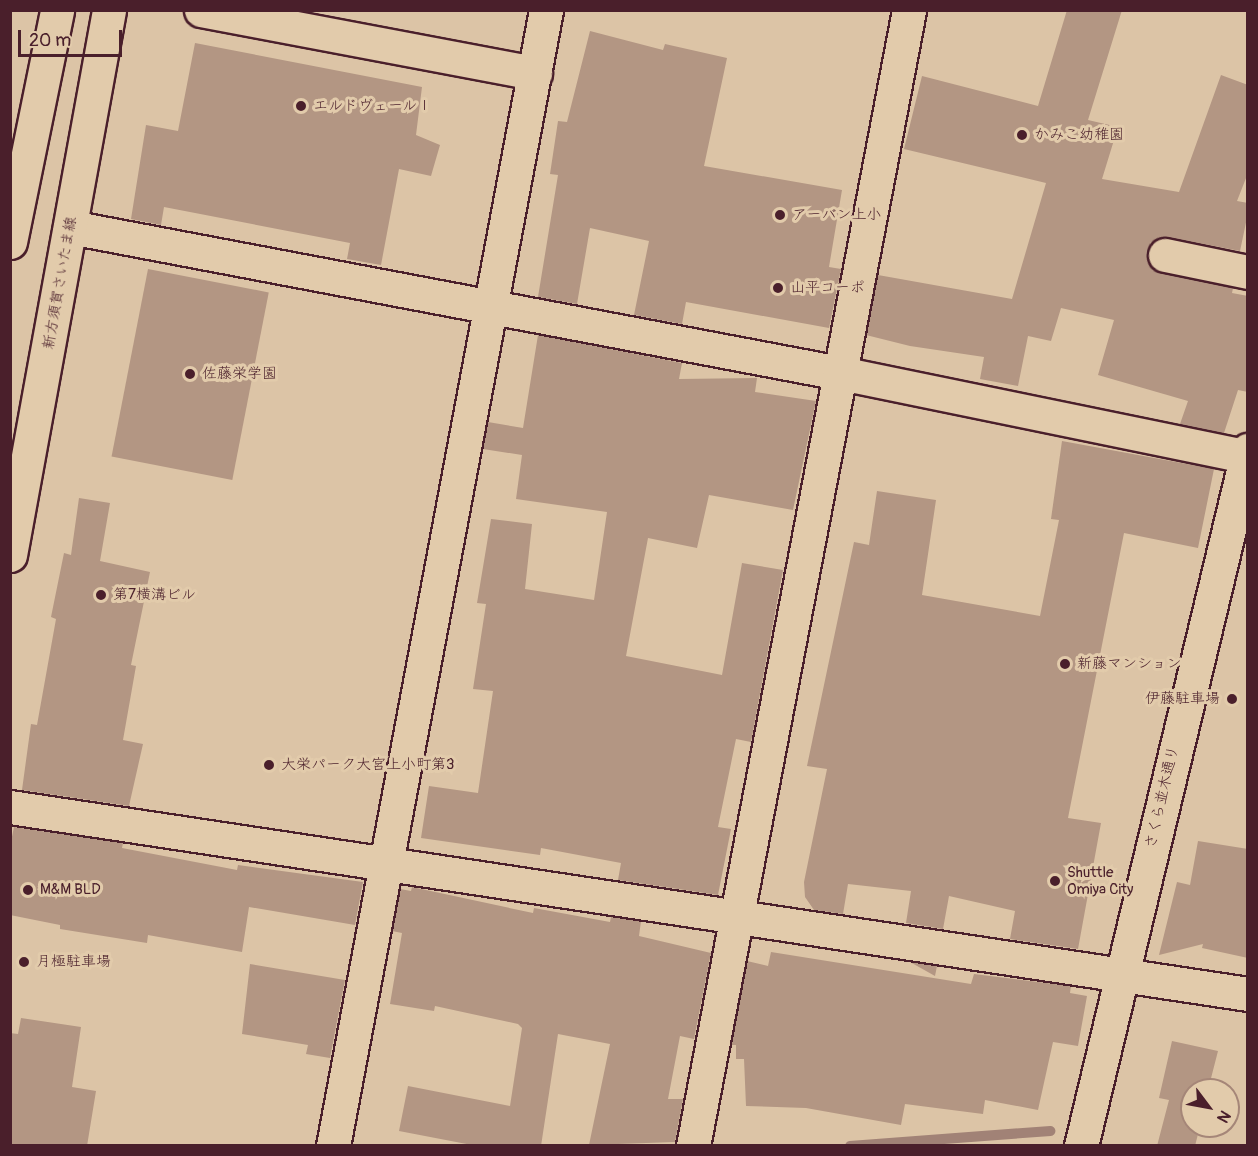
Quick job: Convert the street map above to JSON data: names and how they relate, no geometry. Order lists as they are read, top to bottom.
{
  "streets": {
    "street": ["新方須賀さいたま線", "さくら並木通り"]
  },
  "places": [
    "エルドヴェールⅠ",
    "かみこ幼稚園",
    "アーバン上小",
    "山平コーポ",
    "佐藤栄学園",
    "第7横溝ビル",
    "新藤マンション",
    "伊藤駐車場",
    "大栄パーク大宮上小町第3",
    "Shuttle Omiya City",
    "M&M BLD",
    "月極駐車場"
  ],
  "scale_bar": "20 m",
  "north": "bottom right"
}
